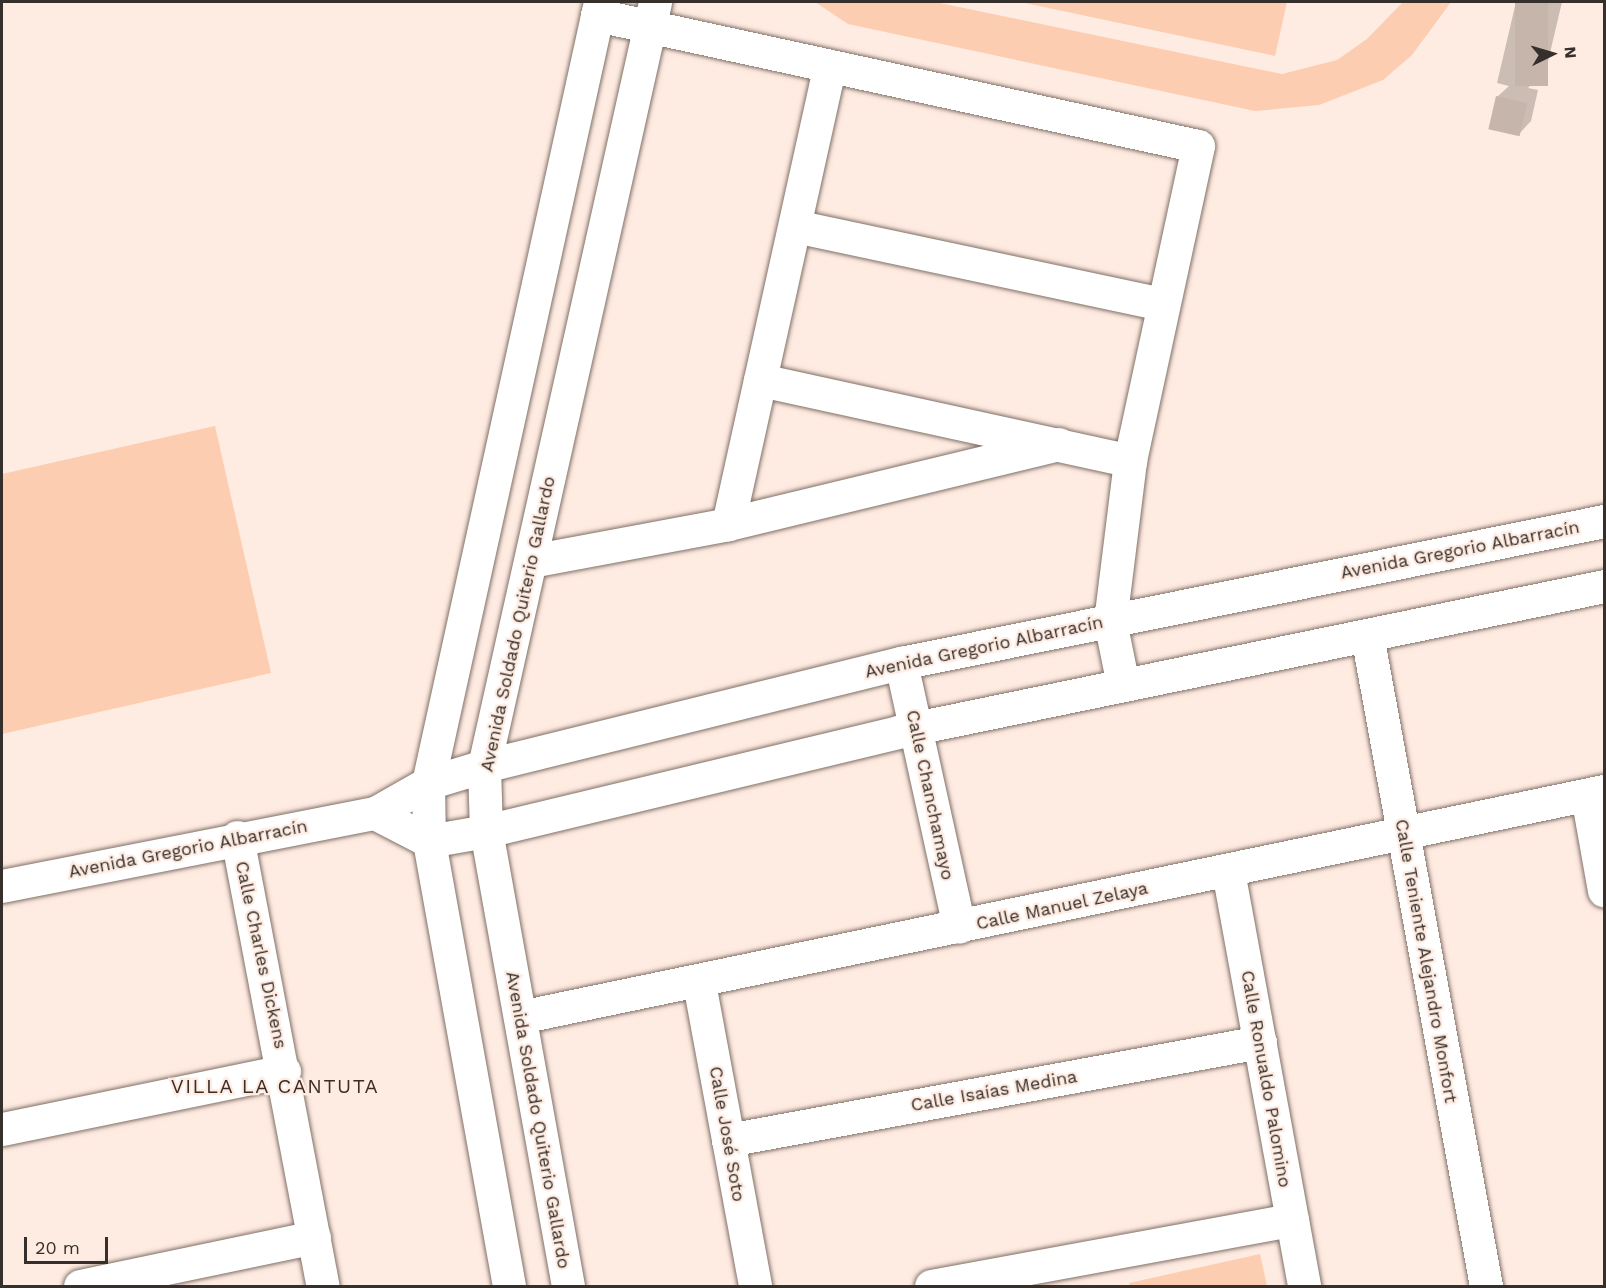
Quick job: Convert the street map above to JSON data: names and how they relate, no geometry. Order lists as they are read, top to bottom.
{
  "streets": {
    "street": [
      "Avenida Gregorio Albarracín",
      "Avenida Soldado Quiterio Gallardo",
      "Calle Chanchamayo",
      "Calle Manuel Zelaya",
      "Calle Charles Dickens",
      "Calle Teniente Alejandro Monfort",
      "Calle Ronualdo Palomino",
      "Calle Isaías Medina",
      "Calle José Soto"
    ]
  },
  "crossings": [
    ["Avenida Gregorio Albarracín", "Avenida Soldado Quiterio Gallardo"],
    ["Avenida Gregorio Albarracín", "Calle Chanchamayo"],
    ["Avenida Gregorio Albarracín", "Calle Charles Dickens"],
    ["Avenida Soldado Quiterio Gallardo", "Calle Manuel Zelaya"],
    ["Calle Chanchamayo", "Calle Manuel Zelaya"],
    ["Calle Manuel Zelaya", "Calle Teniente Alejandro Monfort"],
    ["Calle Manuel Zelaya", "Calle Ronualdo Palomino"],
    ["Calle Manuel Zelaya", "Calle José Soto"],
    ["Calle Ronualdo Palomino", "Calle Isaías Medina"],
    ["Calle Isaías Medina", "Calle José Soto"]
  ],
  "districts": ["VILLA LA CANTUTA"],
  "scale_bar": "20 m",
  "north": "right"
}
